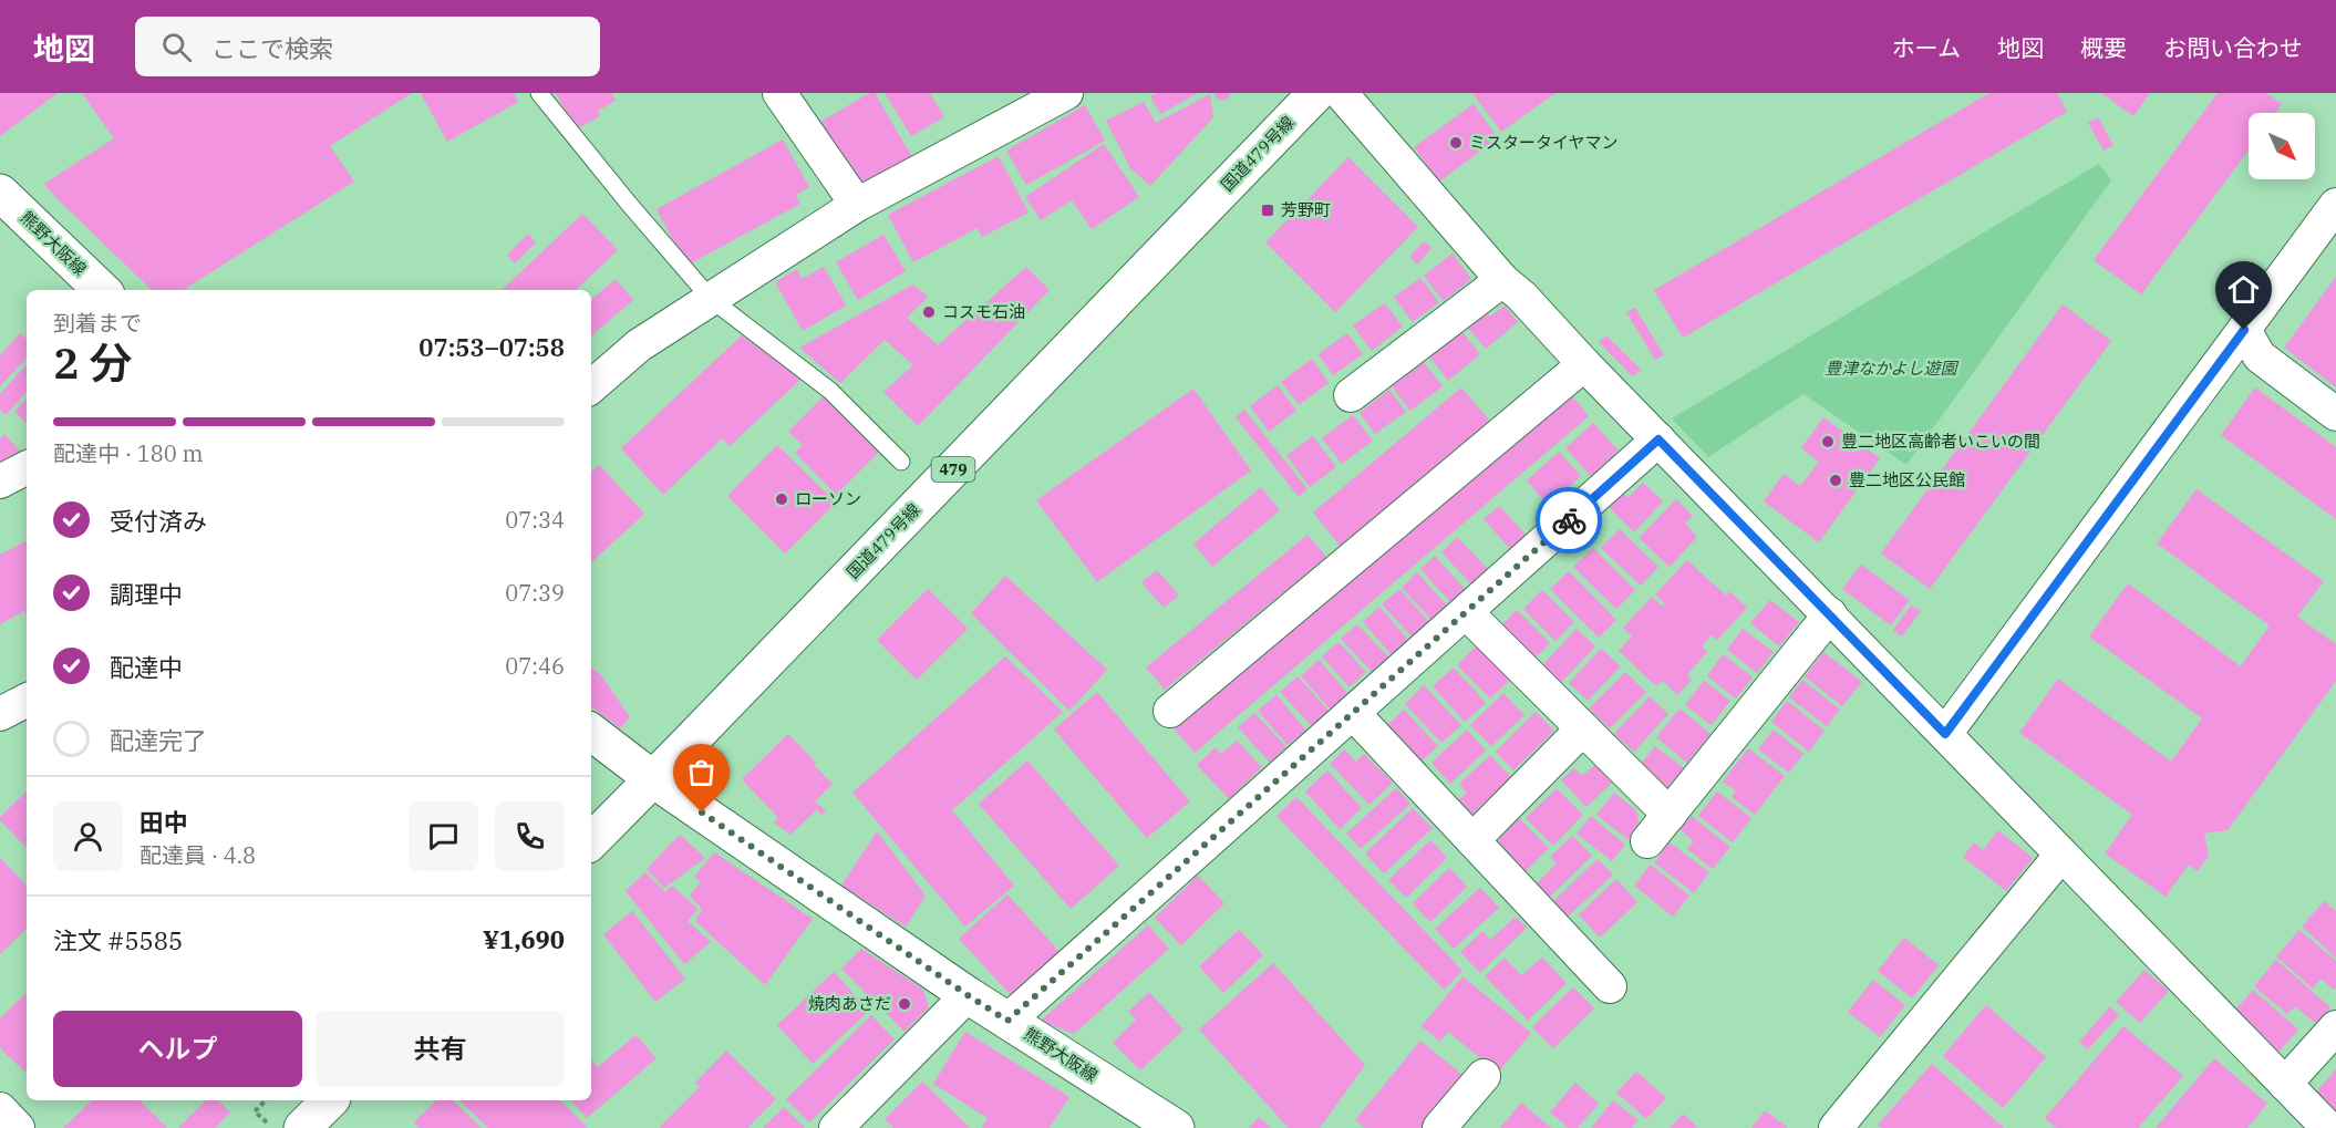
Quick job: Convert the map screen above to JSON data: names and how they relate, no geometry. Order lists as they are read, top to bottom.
{
  "streets": {
    "main road": ["国道479号線", "熊野大阪線", "479"]
  },
  "crossings": [
    ["国道479号線", "熊野大阪線"]
  ],
  "parks": ["豊津なかよし遊園"],
  "places": {
    "other": [
      "ミスタータイヤマン",
      "コスモ石油",
      "豊二地区高齢者いこいの間",
      "豊二地区公民館",
      "ローソン",
      "焼肉あさだ"
    ],
    "transit": ["芳野町"]
  },
  "north": "bottom right",
  "page": {
    "header": "地図",
    "search": "ここで検索",
    "nav": [
      "ホーム",
      "地図",
      "概要",
      "お問い合わせ"
    ],
    "heading": ["2 分", "到着まで", "07:53–07:58"],
    "panel": [
      "田中",
      "配達員 · 4.8",
      "注文 #5585",
      "¥1,690"
    ],
    "bar": "配達中 · 180 m",
    "list": [
      ["受付済み", "07:34"],
      ["調理中", "07:39"],
      ["配達中", "07:46"],
      "配達完了"
    ],
    "buttons": ["ヘルプ", "共有"]
  }
}
